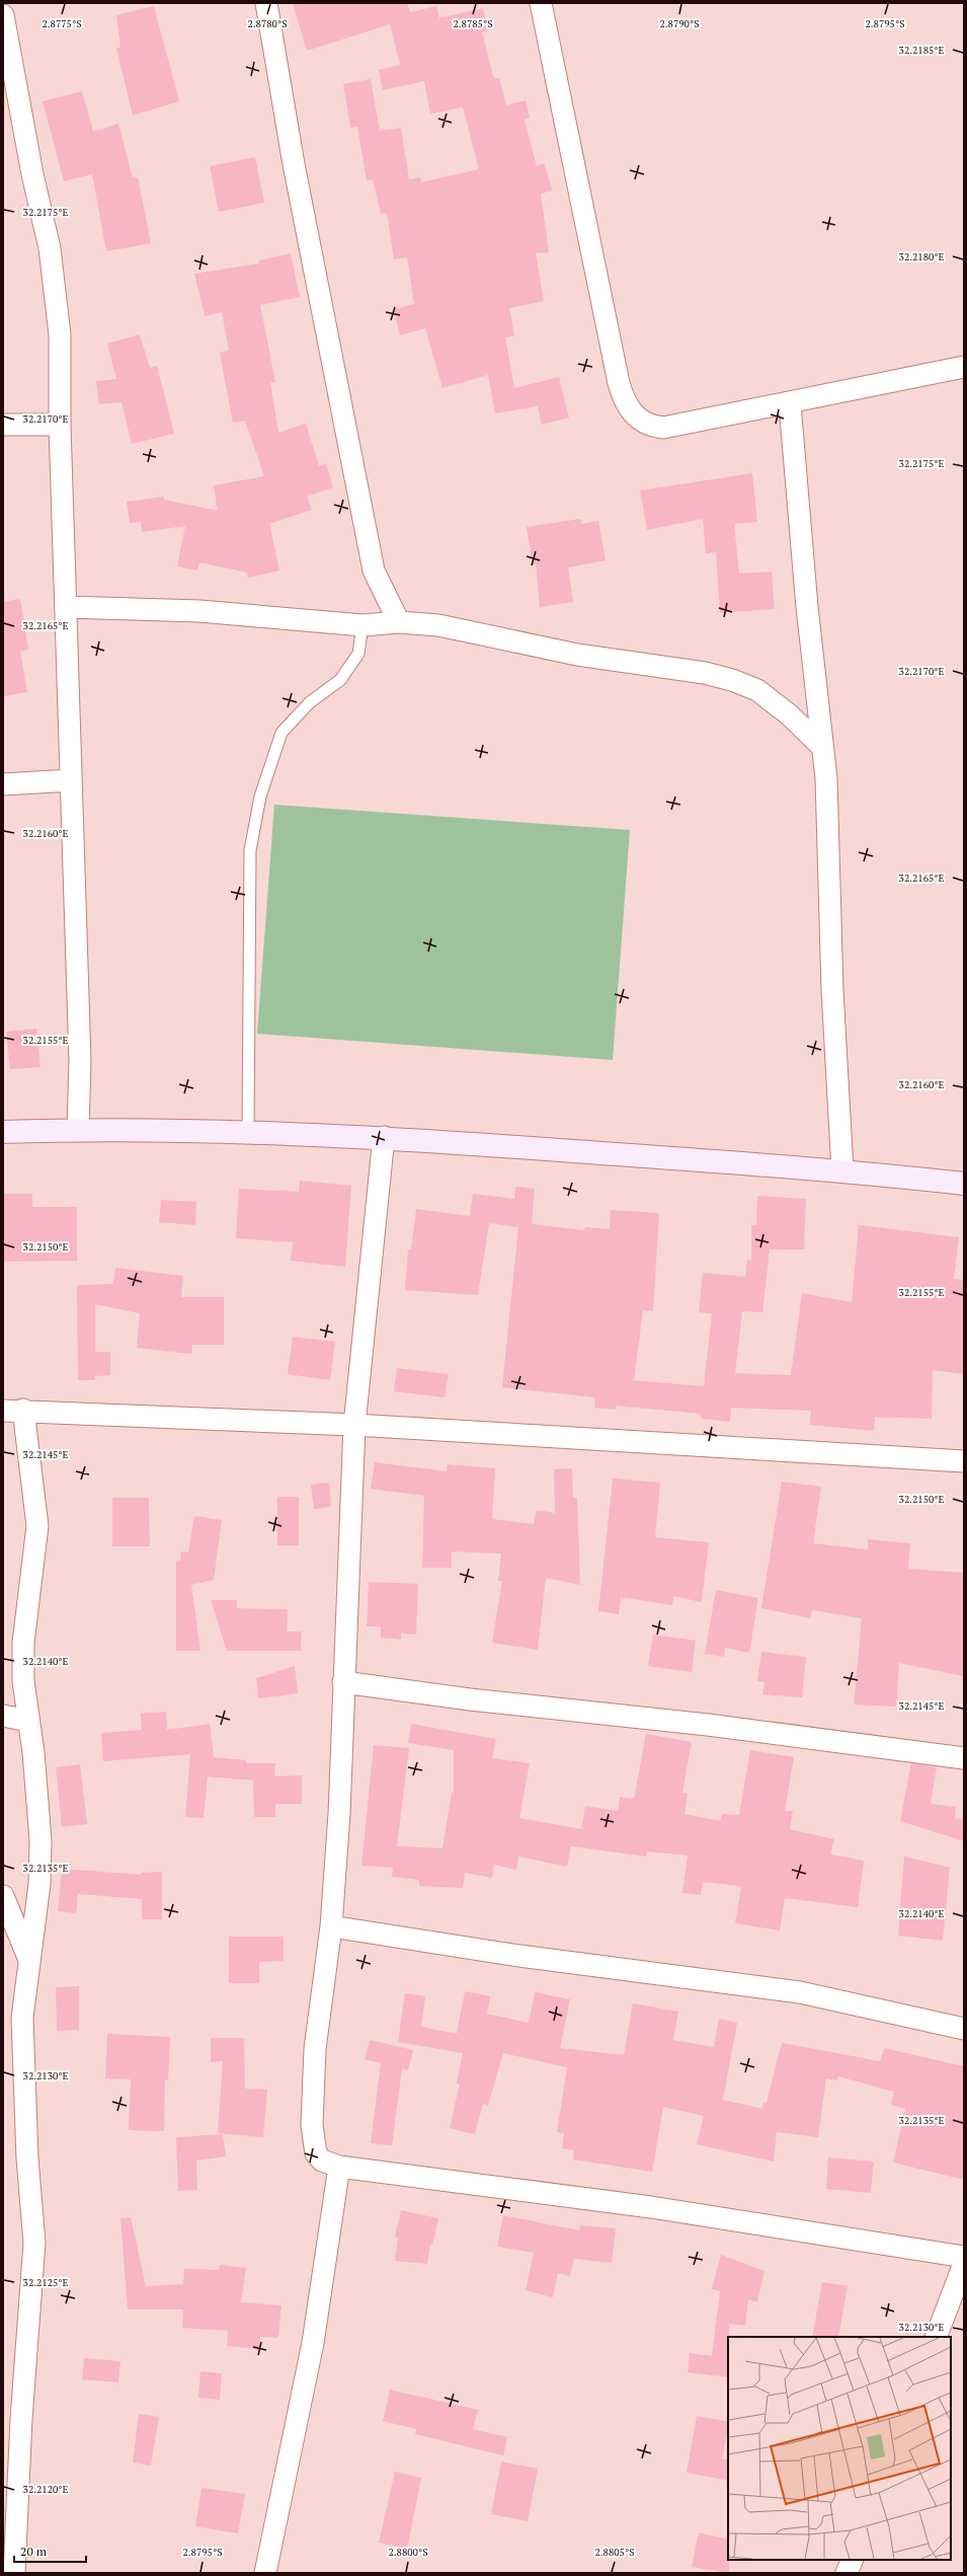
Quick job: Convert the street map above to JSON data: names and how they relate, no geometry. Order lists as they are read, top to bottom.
{
  "scale_bar": "20 m",
  "coordinates": [
    "2.8780°S",
    "2.8795°S",
    "2.8775°S",
    "2.8785°S",
    "2.8790°S",
    "32.2185°E",
    "32.2175°E",
    "32.2180°E",
    "32.2170°E",
    "32.2165°E",
    "32.2160°E",
    "32.2155°E",
    "32.2150°E",
    "32.2145°E",
    "32.2140°E",
    "32.2135°E",
    "32.2130°E",
    "32.2125°E",
    "32.2120°E",
    "2.8800°S",
    "2.8805°S"
  ]
}
